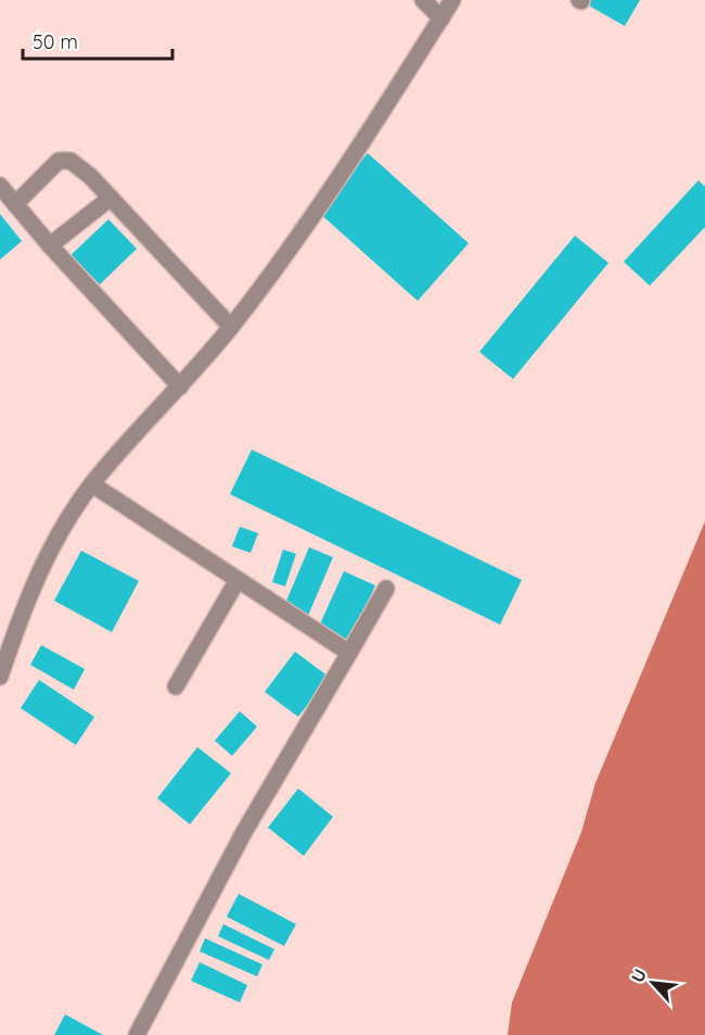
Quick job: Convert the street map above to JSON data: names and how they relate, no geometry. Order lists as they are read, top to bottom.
{
  "scale_bar": "50 m",
  "north": "top left"
}
